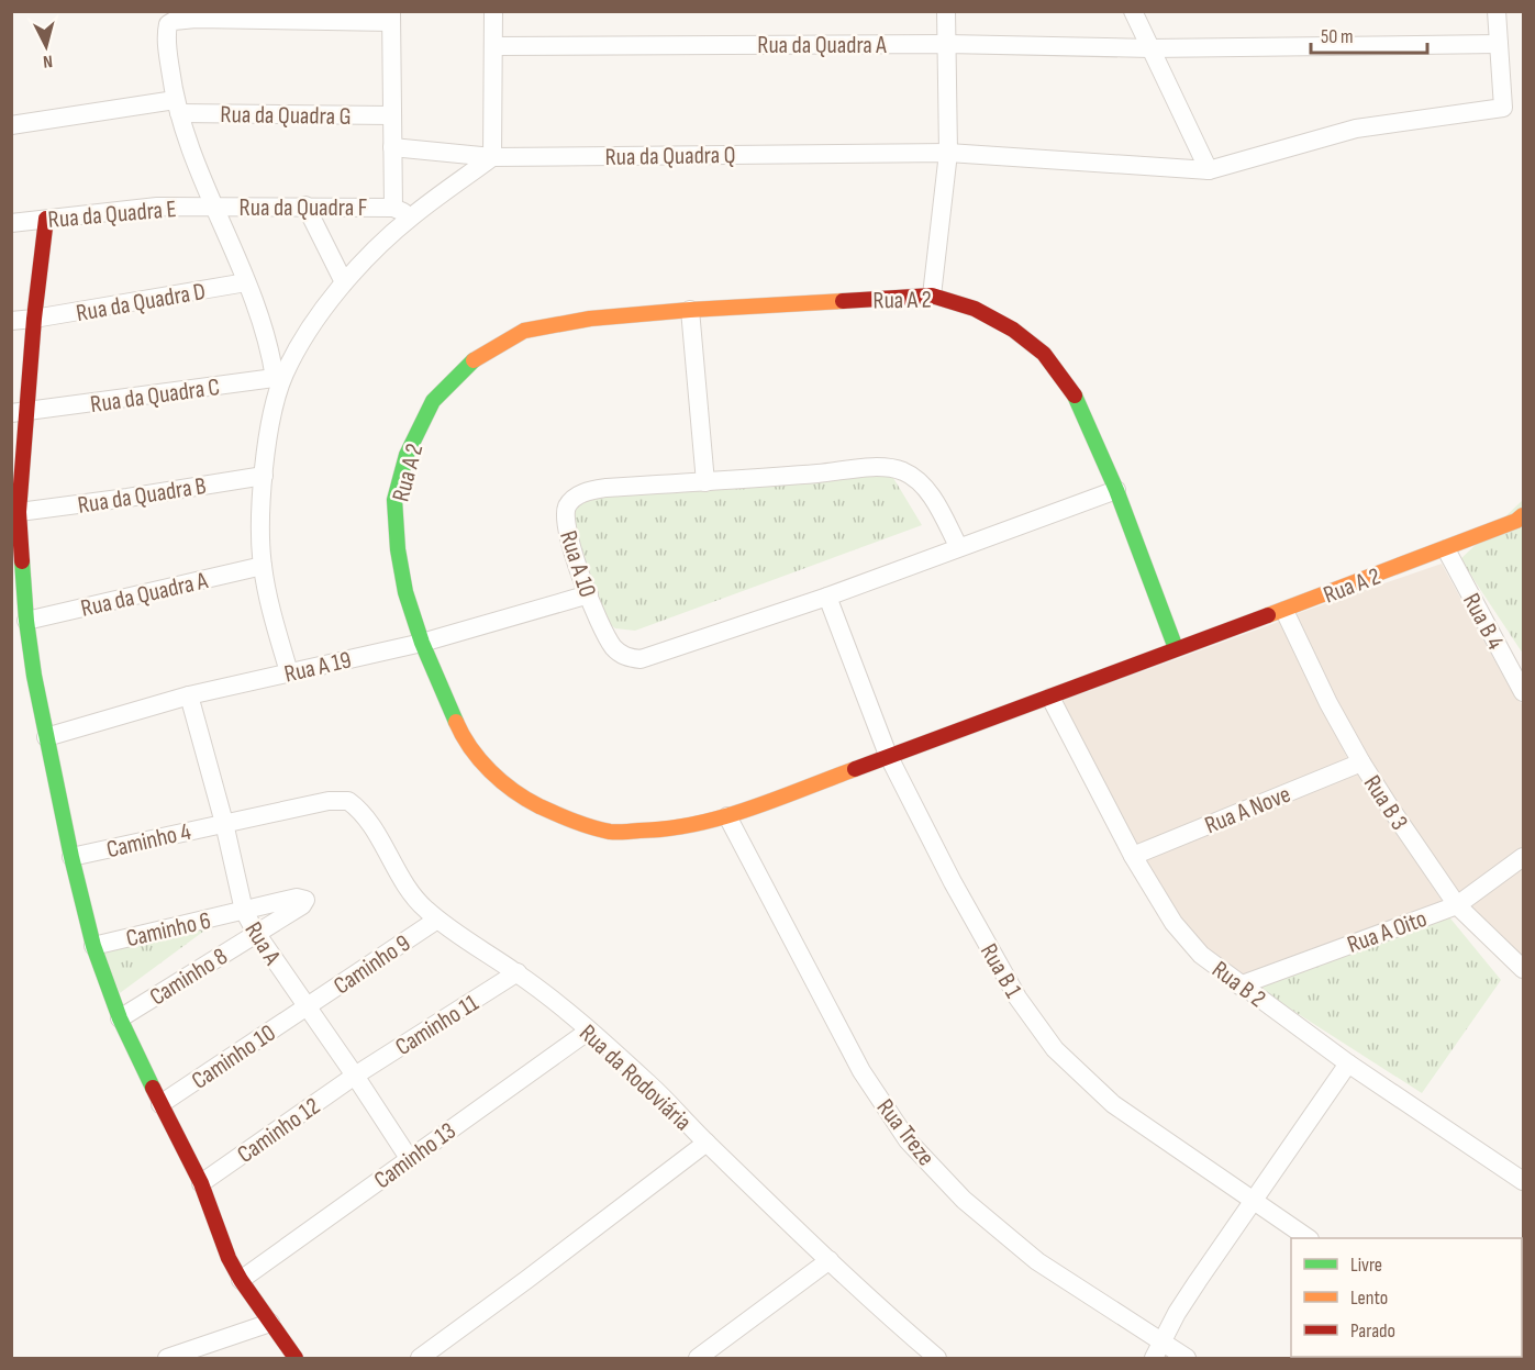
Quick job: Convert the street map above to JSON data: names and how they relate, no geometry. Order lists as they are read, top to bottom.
{
  "streets": {
    "street": [
      "Rua da Quadra A",
      "Rua da Quadra G",
      "Rua da Quadra Q",
      "Rua da Quadra F",
      "Rua da Quadra E",
      "Rua A 2",
      "Rua da Quadra D",
      "Rua da Quadra C",
      "Rua da Quadra B",
      "Rua A 10",
      "Rua B 4",
      "Rua A 19",
      "Rua B 3",
      "Rua A Nove",
      "Caminho 4",
      "Caminho 6",
      "Rua A Oito",
      "Rua A",
      "Caminho 9",
      "Rua B 1",
      "Caminho 8",
      "Rua B 2",
      "Caminho 11",
      "Caminho 10",
      "Rua da Rodoviária",
      "Caminho 12",
      "Rua Treze",
      "Caminho 13"
    ]
  },
  "crossings": [
    ["Rua da Quadra A", "Rua da Quadra Q"],
    ["Rua da Quadra F", "Rua da Quadra E"],
    ["Rua A 2", "Rua A 10"],
    ["Rua A 2", "Rua B 4"],
    ["Rua A 2", "Rua A 19"],
    ["Rua A 2", "Rua B 3"],
    ["Rua A 2", "Rua B 1"],
    ["Rua A 2", "Rua B 2"],
    ["Rua A 2", "Rua Treze"],
    ["Rua A 10", "Rua A 19"],
    ["Rua A 10", "Rua B 1"],
    ["Rua A 19", "Rua A"],
    ["Rua B 3", "Rua A Nove"],
    ["Rua B 3", "Rua A Oito"],
    ["Rua A Nove", "Rua B 2"],
    ["Caminho 4", "Rua A"],
    ["Caminho 4", "Rua da Rodoviária"],
    ["Caminho 6", "Rua A"],
    ["Caminho 6", "Caminho 8"],
    ["Rua A Oito", "Rua B 2"],
    ["Rua A", "Caminho 9"],
    ["Rua A", "Caminho 8"],
    ["Rua A", "Caminho 11"],
    ["Rua A", "Caminho 10"],
    ["Rua A", "Caminho 12"],
    ["Rua A", "Caminho 13"],
    ["Caminho 9", "Caminho 10"],
    ["Caminho 9", "Rua da Rodoviária"],
    ["Caminho 11", "Rua da Rodoviária"],
    ["Caminho 11", "Caminho 12"],
    ["Rua da Rodoviária", "Caminho 13"]
  ],
  "legend": ["Livre", "Lento", "Parado"],
  "scale_bar": "50 m",
  "north": "bottom"
}
